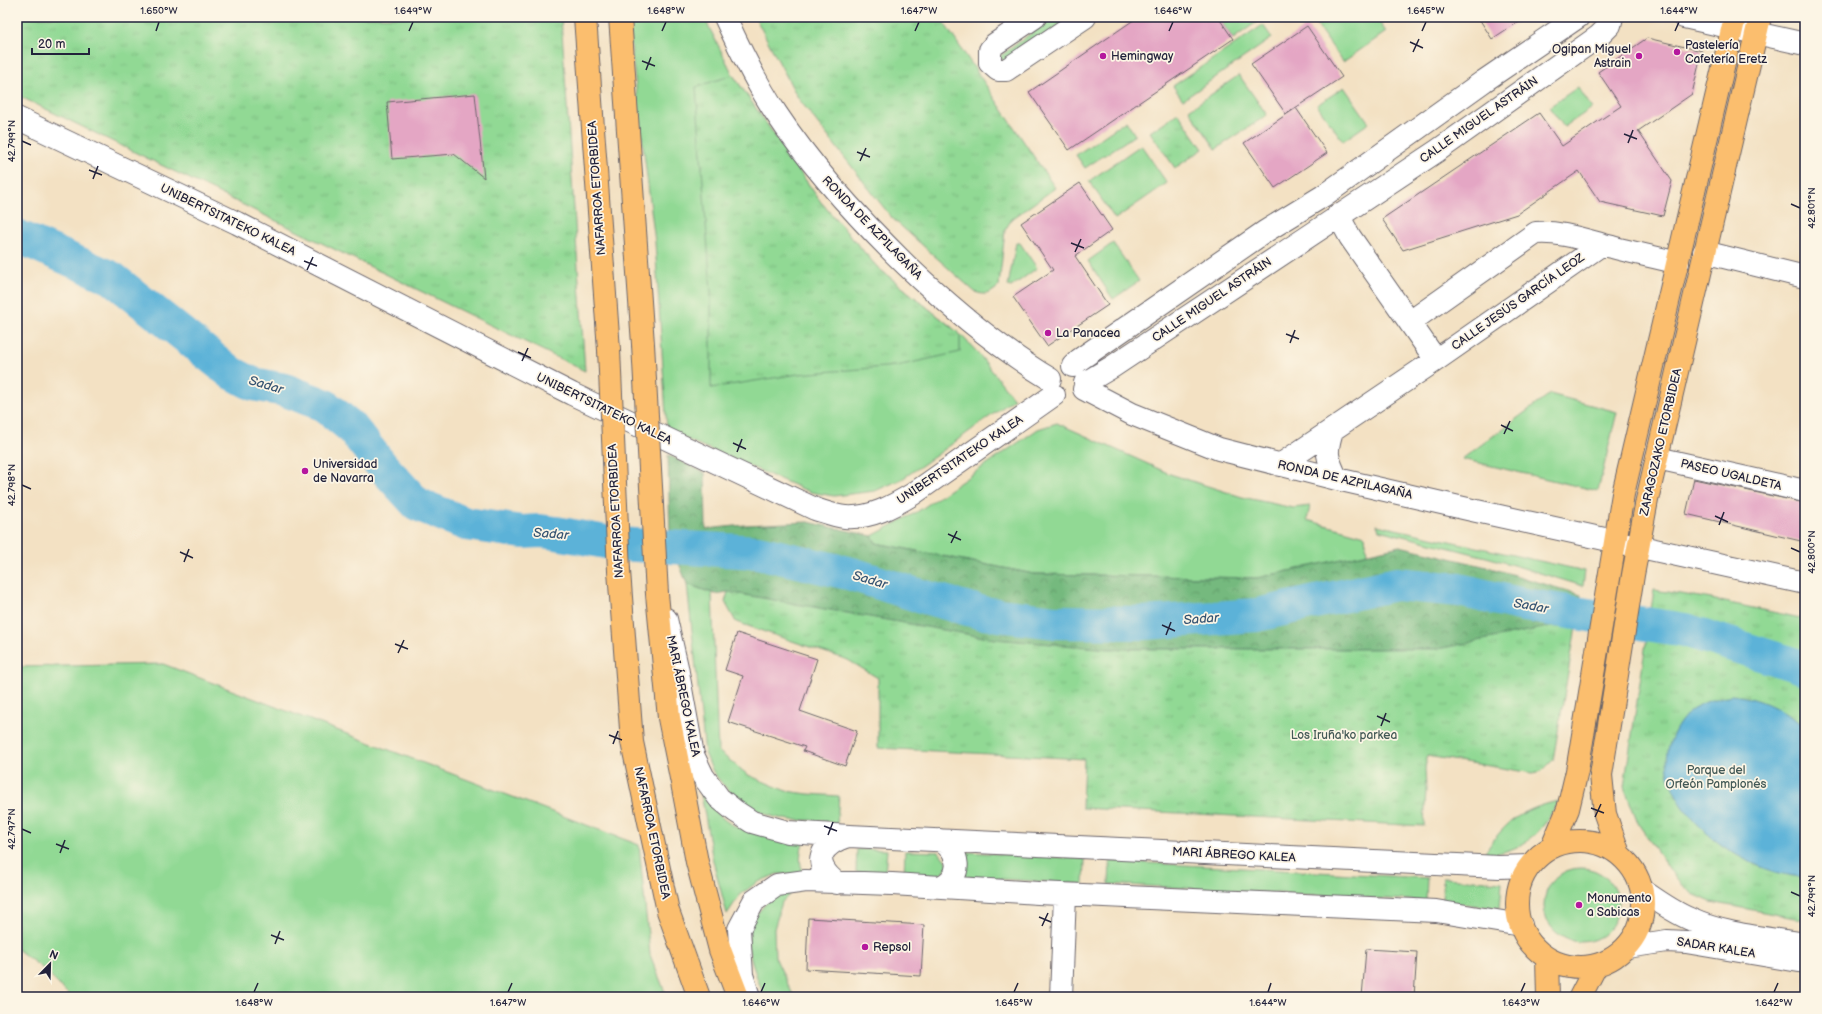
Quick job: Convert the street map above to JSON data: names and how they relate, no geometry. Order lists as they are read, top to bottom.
{
  "streets": {
    "main road": ["NAFARROA ETORBIDEA", "ZARAGOZAKO ETORBIDEA"],
    "street": [
      "CALLE MIGUEL ASTRÁIN",
      "UNIBERTSITATEKO KALEA",
      "RONDA DE AZPILAGAÑA",
      "CALLE JESÚS GARCÍA LEOZ",
      "PASEO UGALDETA",
      "MARI ÁBREGO KALEA",
      "SADAR KALEA"
    ]
  },
  "crossings": [
    ["CALLE MIGUEL ASTRÁIN", "UNIBERTSITATEKO KALEA"],
    ["CALLE MIGUEL ASTRÁIN", "RONDA DE AZPILAGAÑA"],
    ["UNIBERTSITATEKO KALEA", "RONDA DE AZPILAGAÑA"],
    ["RONDA DE AZPILAGAÑA", "CALLE JESÚS GARCÍA LEOZ"],
    ["RONDA DE AZPILAGAÑA", "ZARAGOZAKO ETORBIDEA"],
    ["CALLE JESÚS GARCÍA LEOZ", "ZARAGOZAKO ETORBIDEA"],
    ["ZARAGOZAKO ETORBIDEA", "PASEO UGALDETA"],
    ["ZARAGOZAKO ETORBIDEA", "MARI ÁBREGO KALEA"],
    ["ZARAGOZAKO ETORBIDEA", "SADAR KALEA"],
    ["MARI ÁBREGO KALEA", "SADAR KALEA"]
  ],
  "water": ["Sadar"],
  "parks": ["Los Iruña'ko parkea", "Parque del Orfeón Pamplonés"],
  "places": [
    "Pastelería Cafetería Eretz",
    "Hemingway",
    "Ogipan Miguel Astrain",
    "La Panacea",
    "Universidad de Navarra",
    "Monumento a Sabicas",
    "Repsol"
  ],
  "scale_bar": "20 m",
  "north": "top right",
  "coordinates": [
    "1.650°W",
    "1.649°W",
    "1.648°W",
    "1.647°W",
    "1.646°W",
    "1.645°W",
    "1.644°W",
    "42.799°N",
    "42.801°N",
    "42.798°N",
    "42.800°N",
    "42.797°N",
    "1.643°W",
    "1.642°W"
  ]
}
